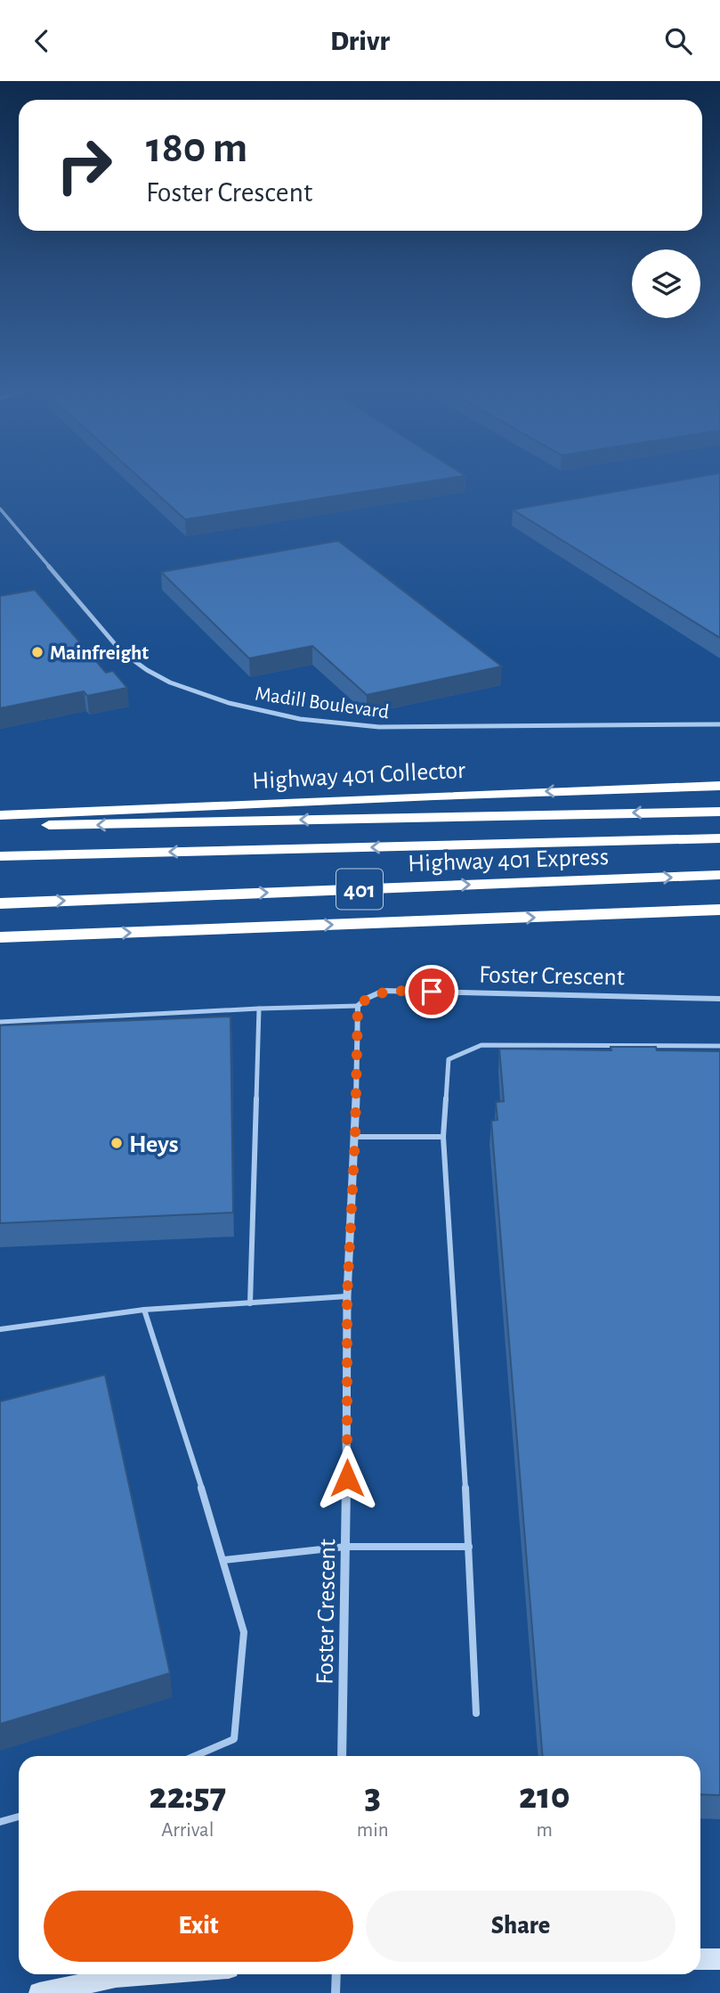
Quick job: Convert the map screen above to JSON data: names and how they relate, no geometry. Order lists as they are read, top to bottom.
{
  "streets": {
    "highway": ["Highway 401 Collector", "Highway 401 Express", "401"],
    "street": ["Madill Boulevard", "Foster Crescent"]
  },
  "places": ["Mainfreight", "Heys"],
  "page": {
    "header": "Drivr",
    "turn": ["180 m", "Foster Crescent"],
    "eta": [
      "22:57",
      "Arrival",
      "3",
      "min",
      "210",
      "m"
    ],
    "buttons": ["Exit", "Share"]
  }
}
